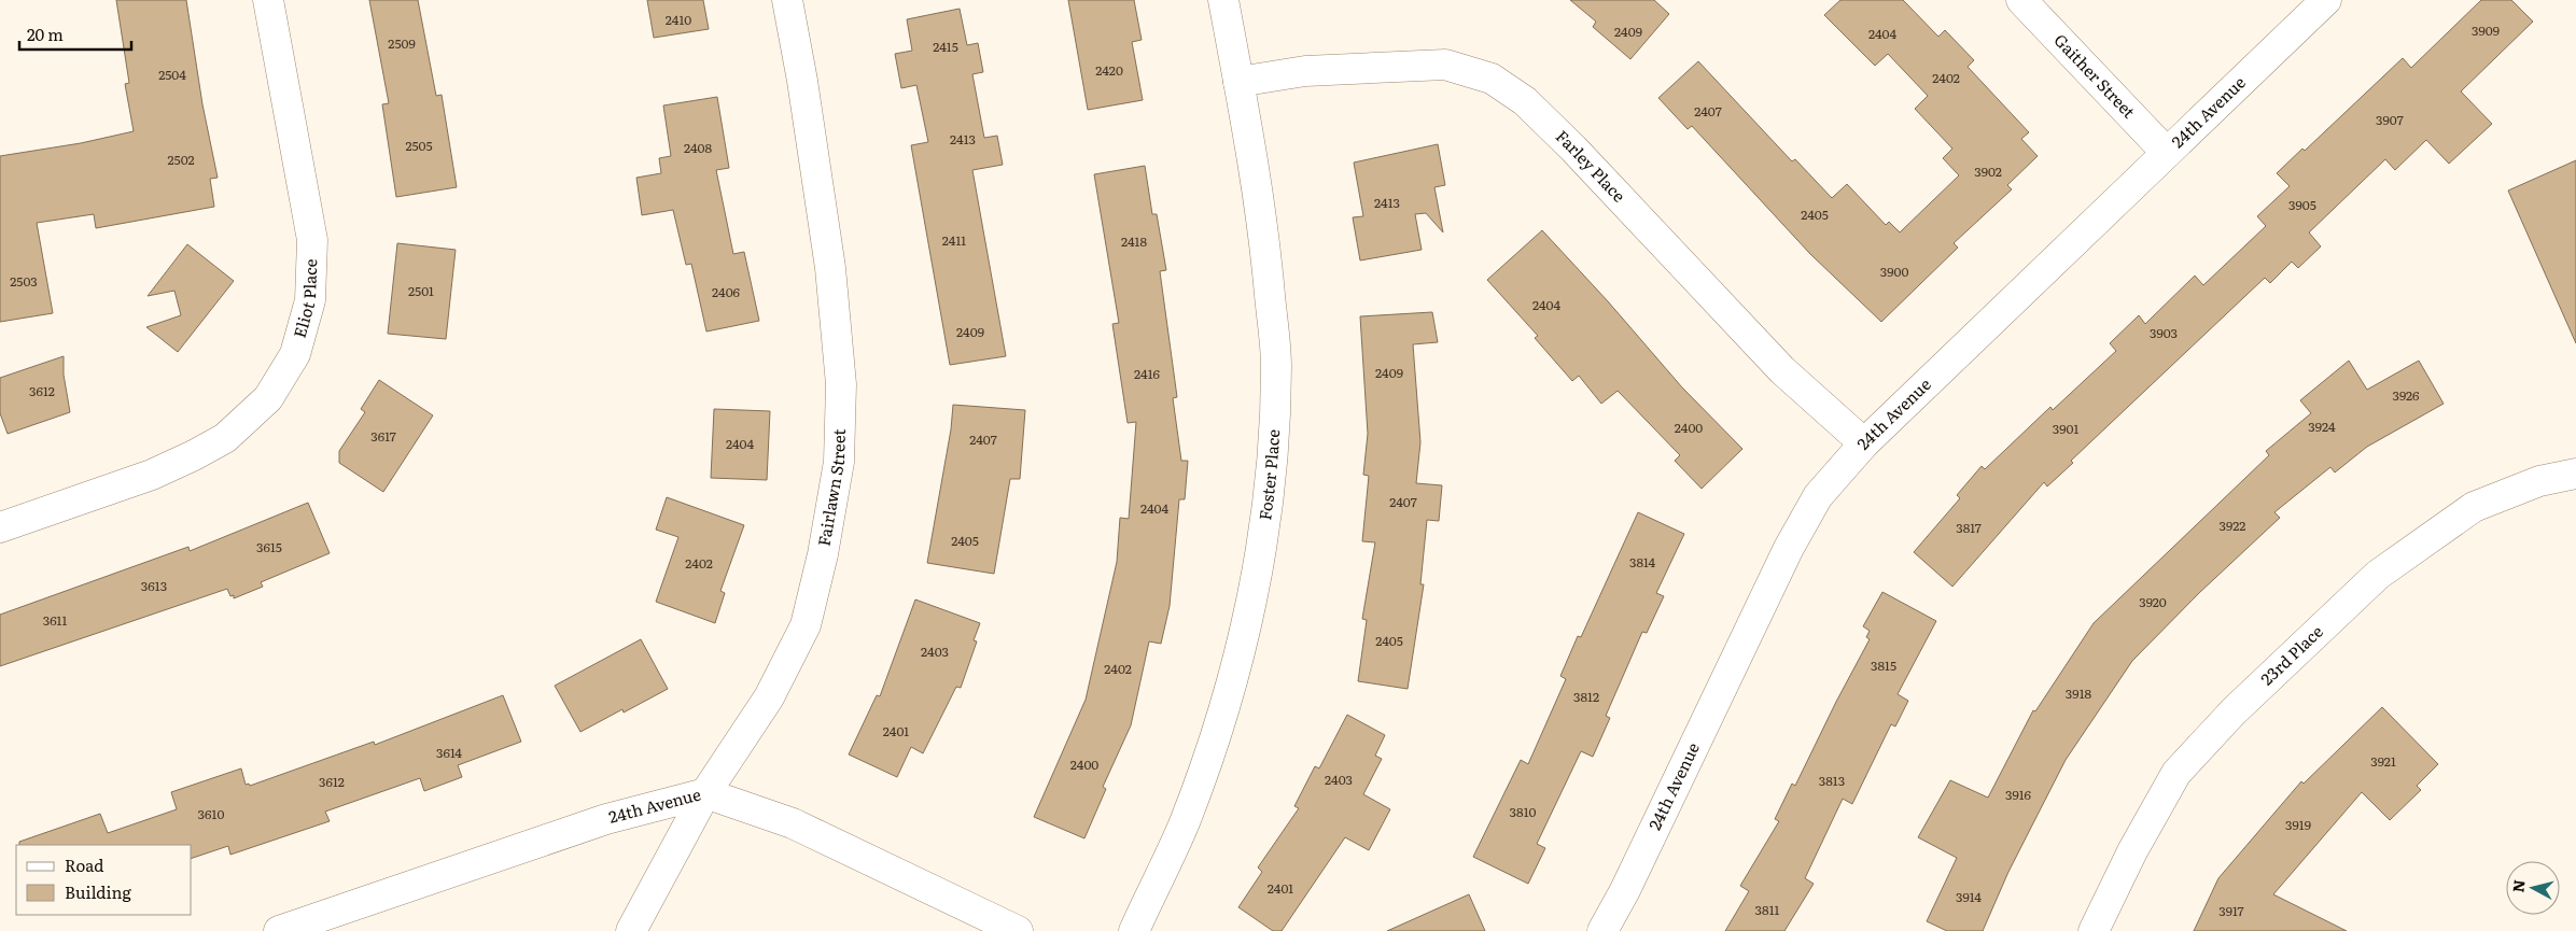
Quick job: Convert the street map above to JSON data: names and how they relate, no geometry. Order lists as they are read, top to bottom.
{
  "streets": {
    "street": [
      "Gaither Street",
      "24th Avenue",
      "Farley Place",
      "Eliot Place",
      "Foster Place",
      "Fairlawn Street",
      "23rd Place"
    ]
  },
  "crossings": [
    ["Gaither Street", "24th Avenue"],
    ["24th Avenue", "Farley Place"],
    ["24th Avenue", "Fairlawn Street"],
    ["Farley Place", "Foster Place"]
  ],
  "house_numbers": [
    "2410",
    "3909",
    "2409",
    "2404",
    "2509",
    "2415",
    "2420",
    "2504",
    "2402",
    "2407",
    "3907",
    "2413",
    "2505",
    "2408",
    "2502",
    "3902",
    "2413",
    "3905",
    "2405",
    "2411",
    "2418",
    "3900",
    "2503",
    "2501",
    "2406",
    "2404",
    "2409",
    "3903",
    "2409",
    "2416",
    "3612",
    "3926",
    "3924",
    "2400",
    "3901",
    "3617",
    "2407",
    "2404",
    "2407",
    "2404",
    "3922",
    "3817",
    "2405",
    "3615",
    "3814",
    "2402",
    "3613",
    "3920",
    "3611",
    "2405",
    "2403",
    "3815",
    "2402",
    "3918",
    "3812",
    "2401",
    "3614",
    "3921",
    "2400",
    "2403",
    "3813",
    "3612",
    "3916",
    "3810",
    "3610",
    "3919",
    "2401",
    "3914",
    "3811",
    "3917"
  ],
  "legend": ["Road", "Building"],
  "scale_bar": "20 m",
  "north": "left"
}
